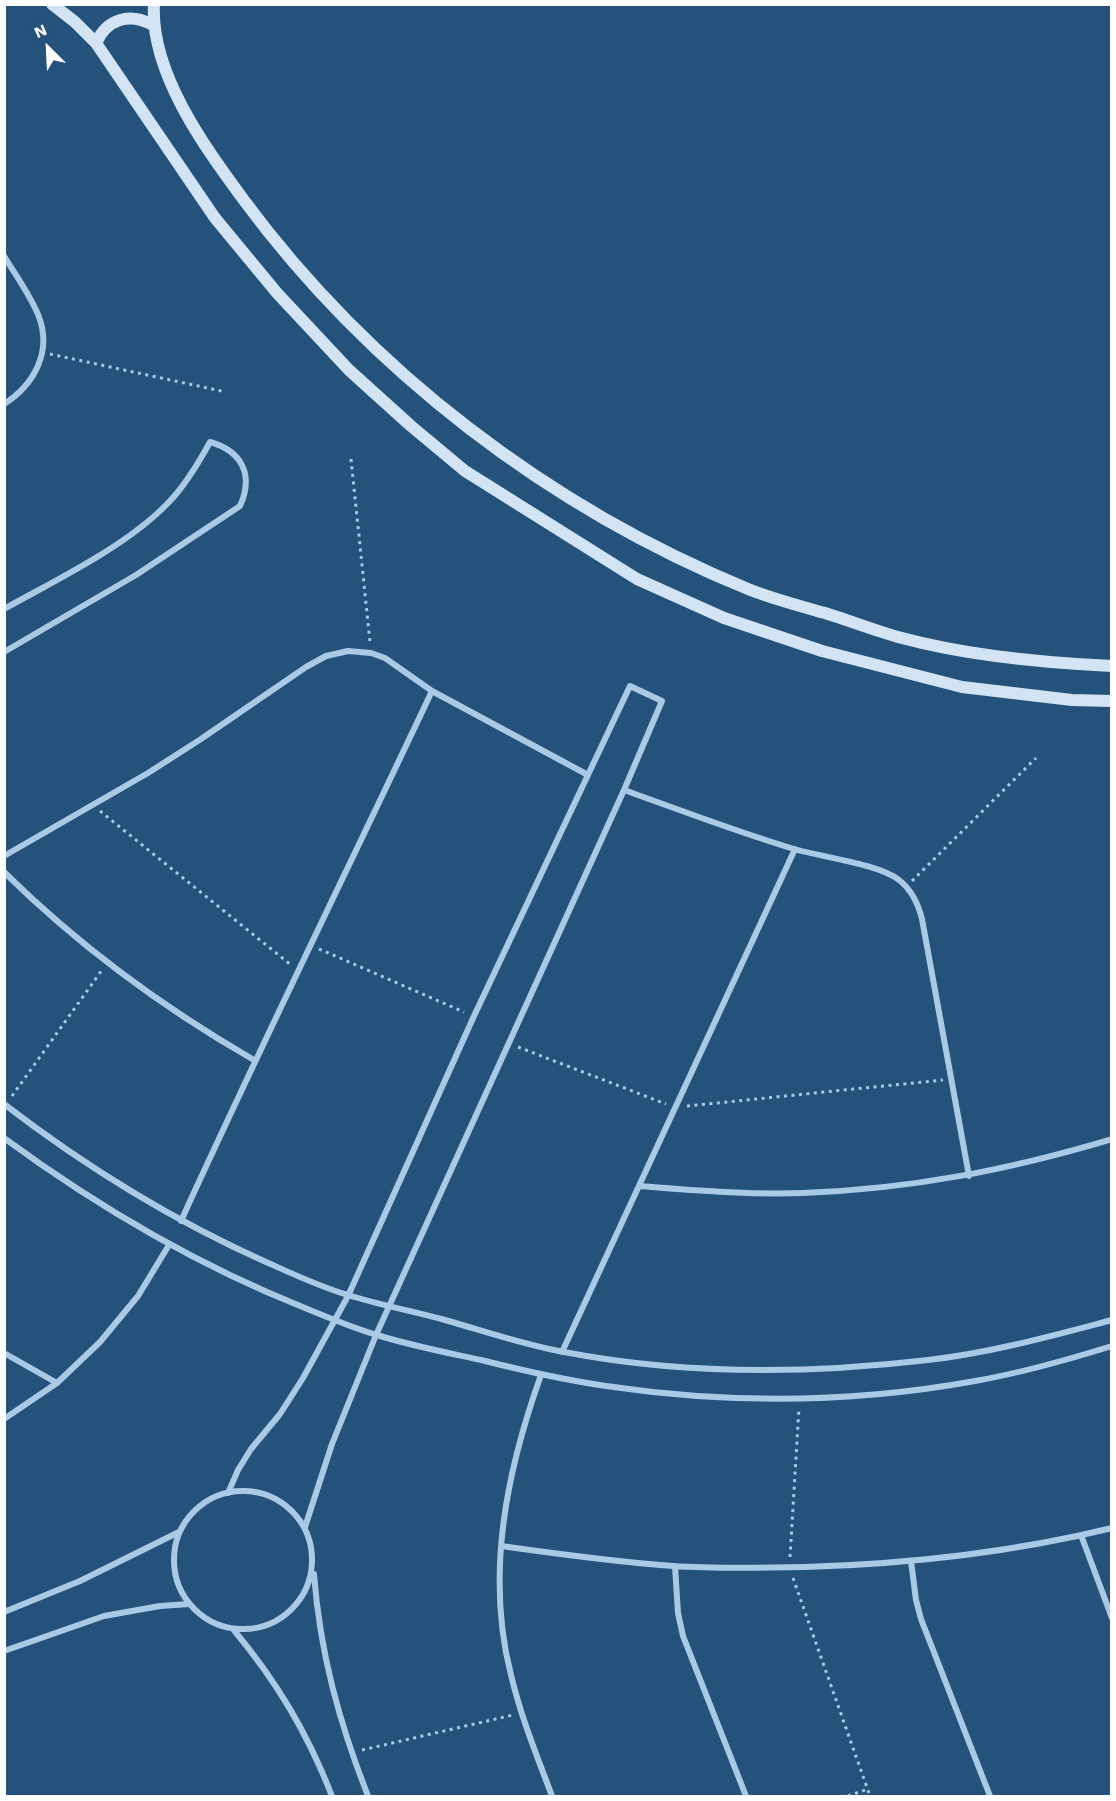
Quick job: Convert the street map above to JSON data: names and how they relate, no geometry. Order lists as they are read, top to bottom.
{
  "north": "top left"
}
